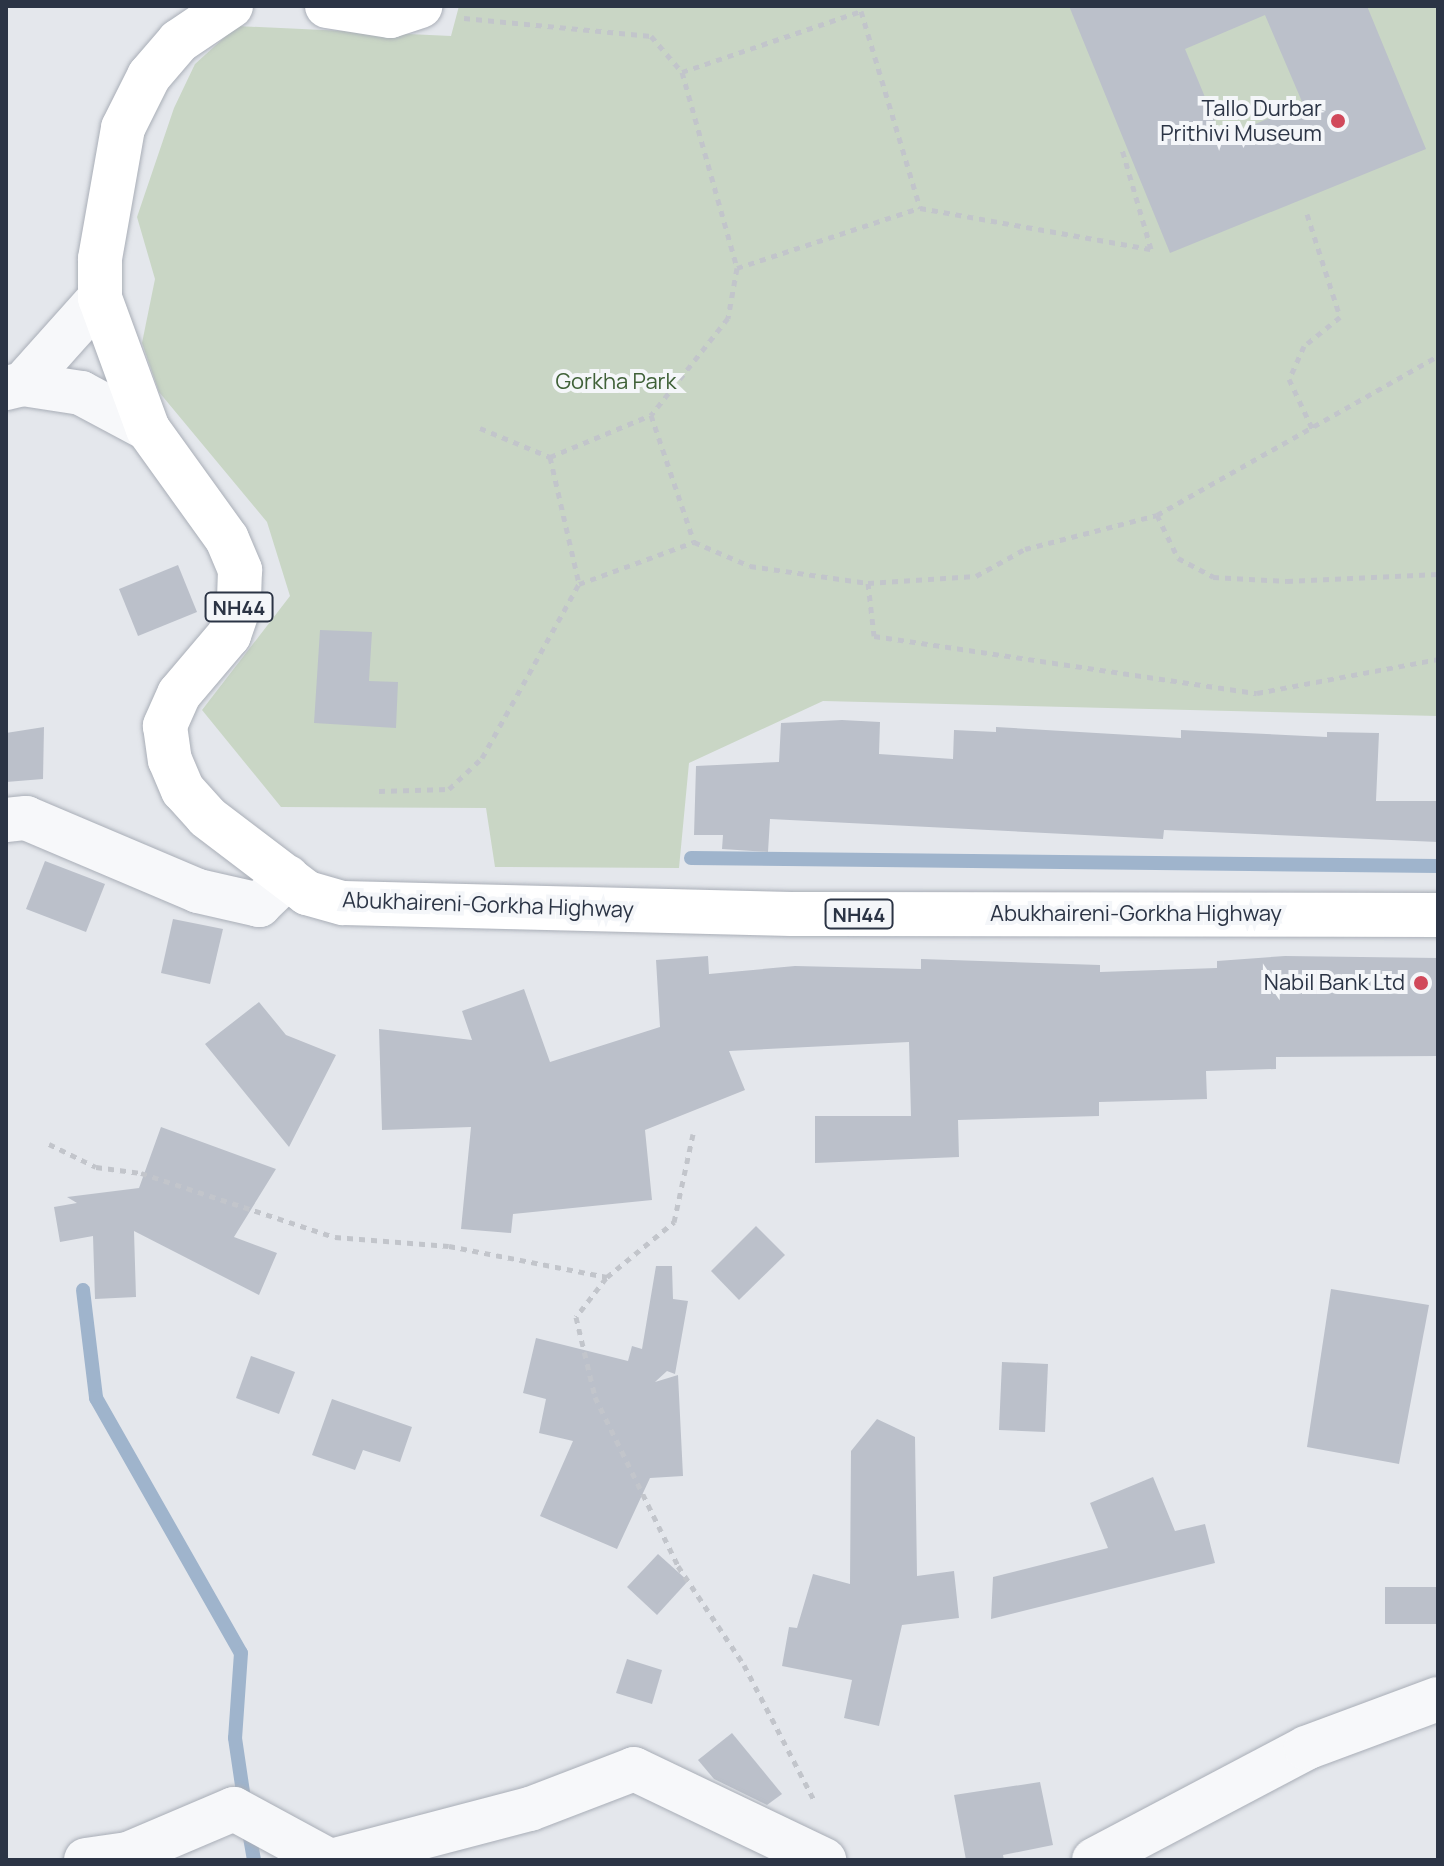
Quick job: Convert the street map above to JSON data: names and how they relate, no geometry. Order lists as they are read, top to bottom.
{
  "streets": {
    "main road": ["NH44", "Abukhaireni-Gorkha Highway"]
  },
  "parks": ["Gorkha Park"],
  "places": ["Tallo Durbar Prithivi Museum", "Nabil Bank Ltd"]
}
